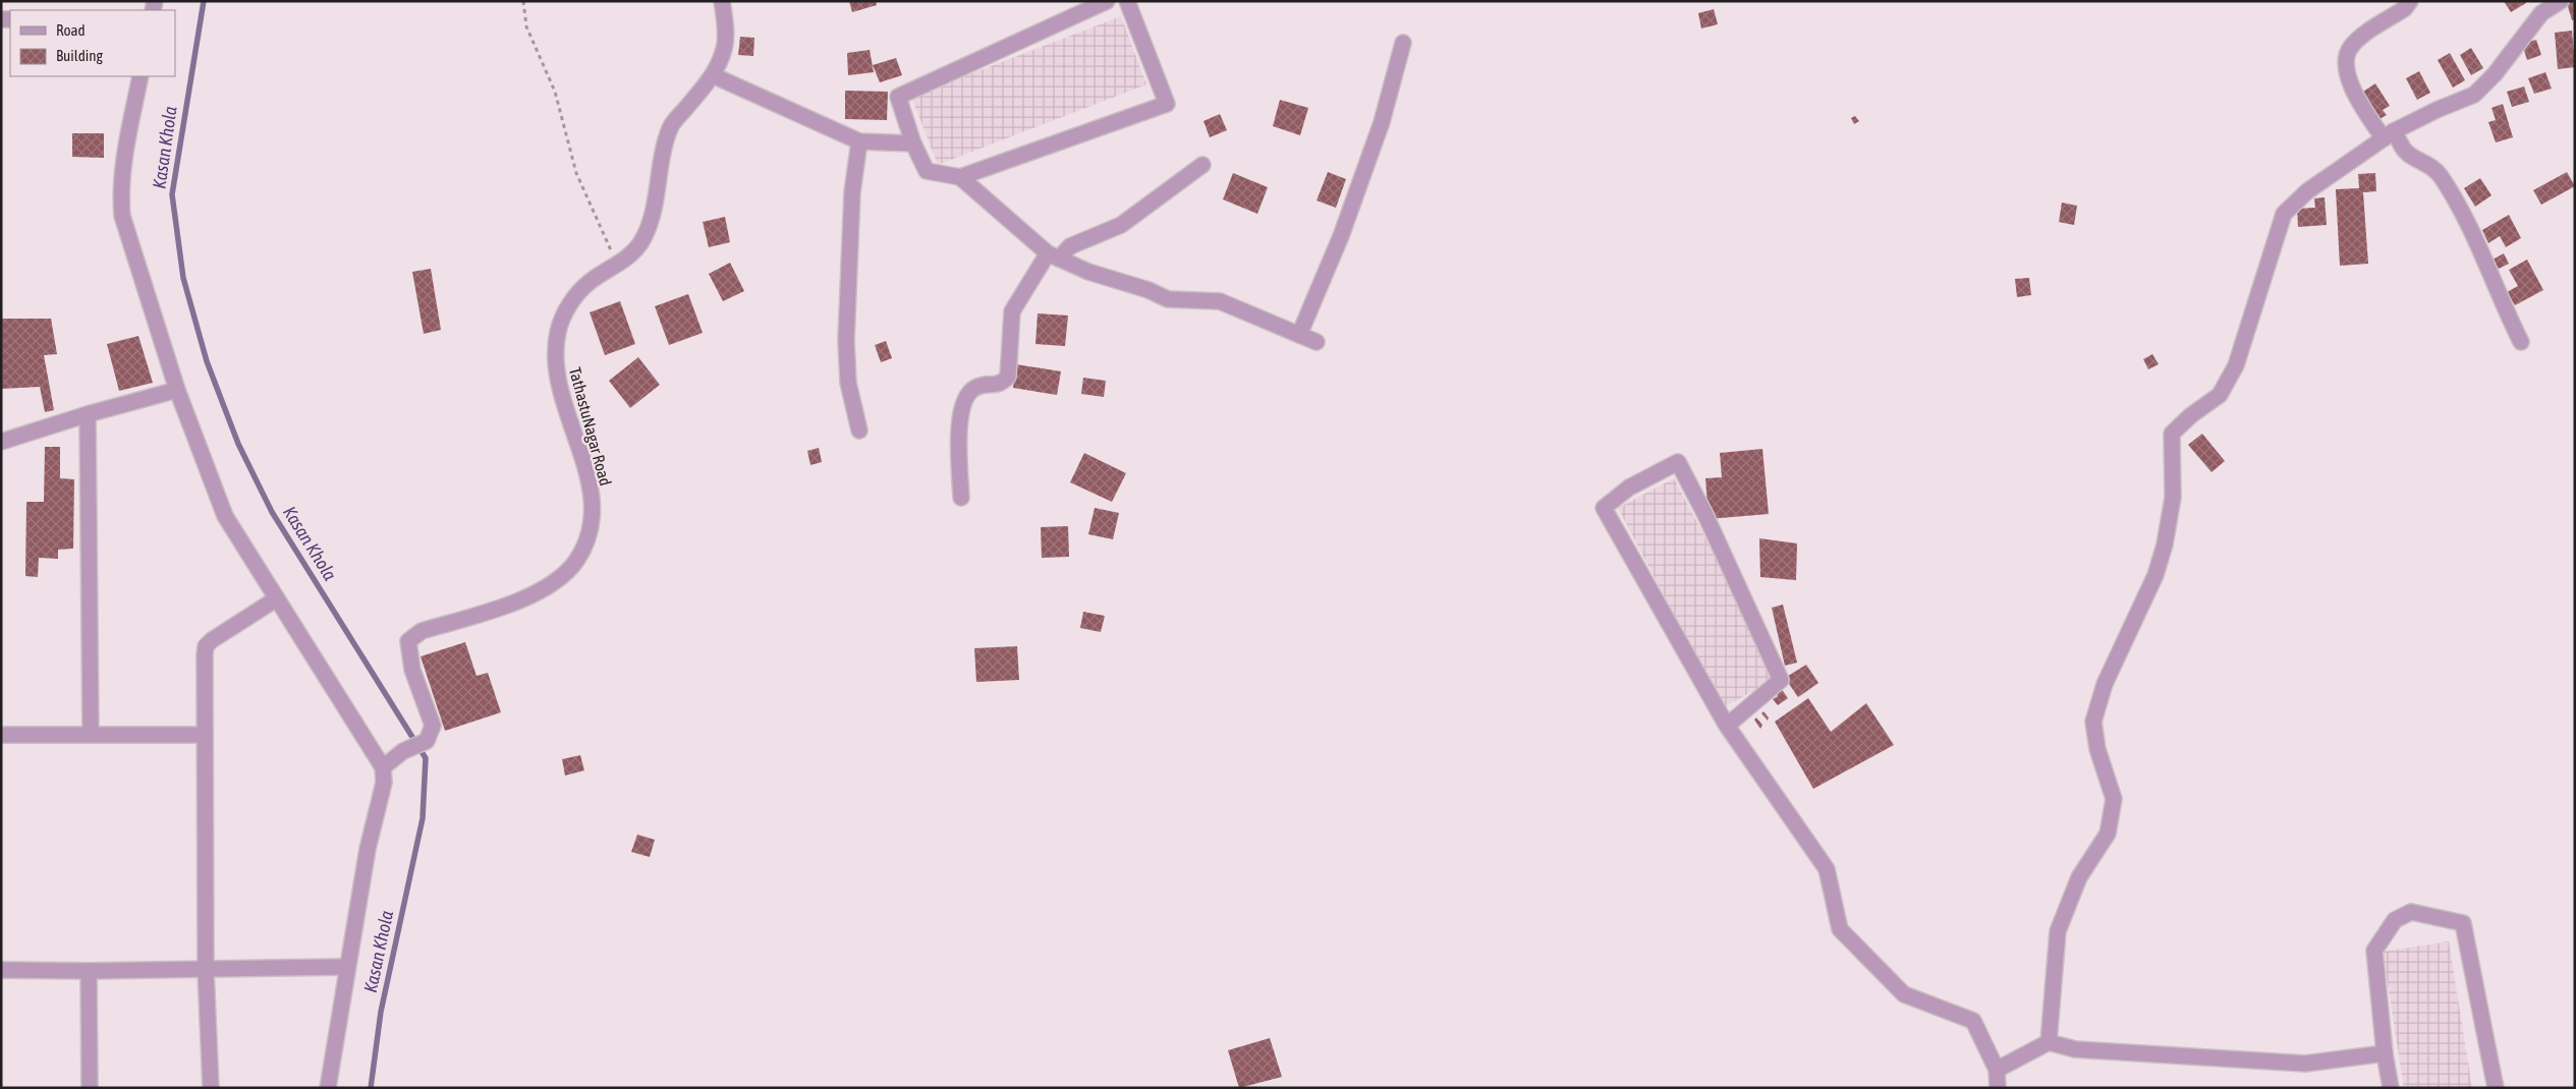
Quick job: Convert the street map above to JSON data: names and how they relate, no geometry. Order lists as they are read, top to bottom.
{
  "streets": {
    "street": ["TathastuNagar Road"]
  },
  "water": ["Kasan Khola"],
  "legend": ["Road", "Building"]
}
